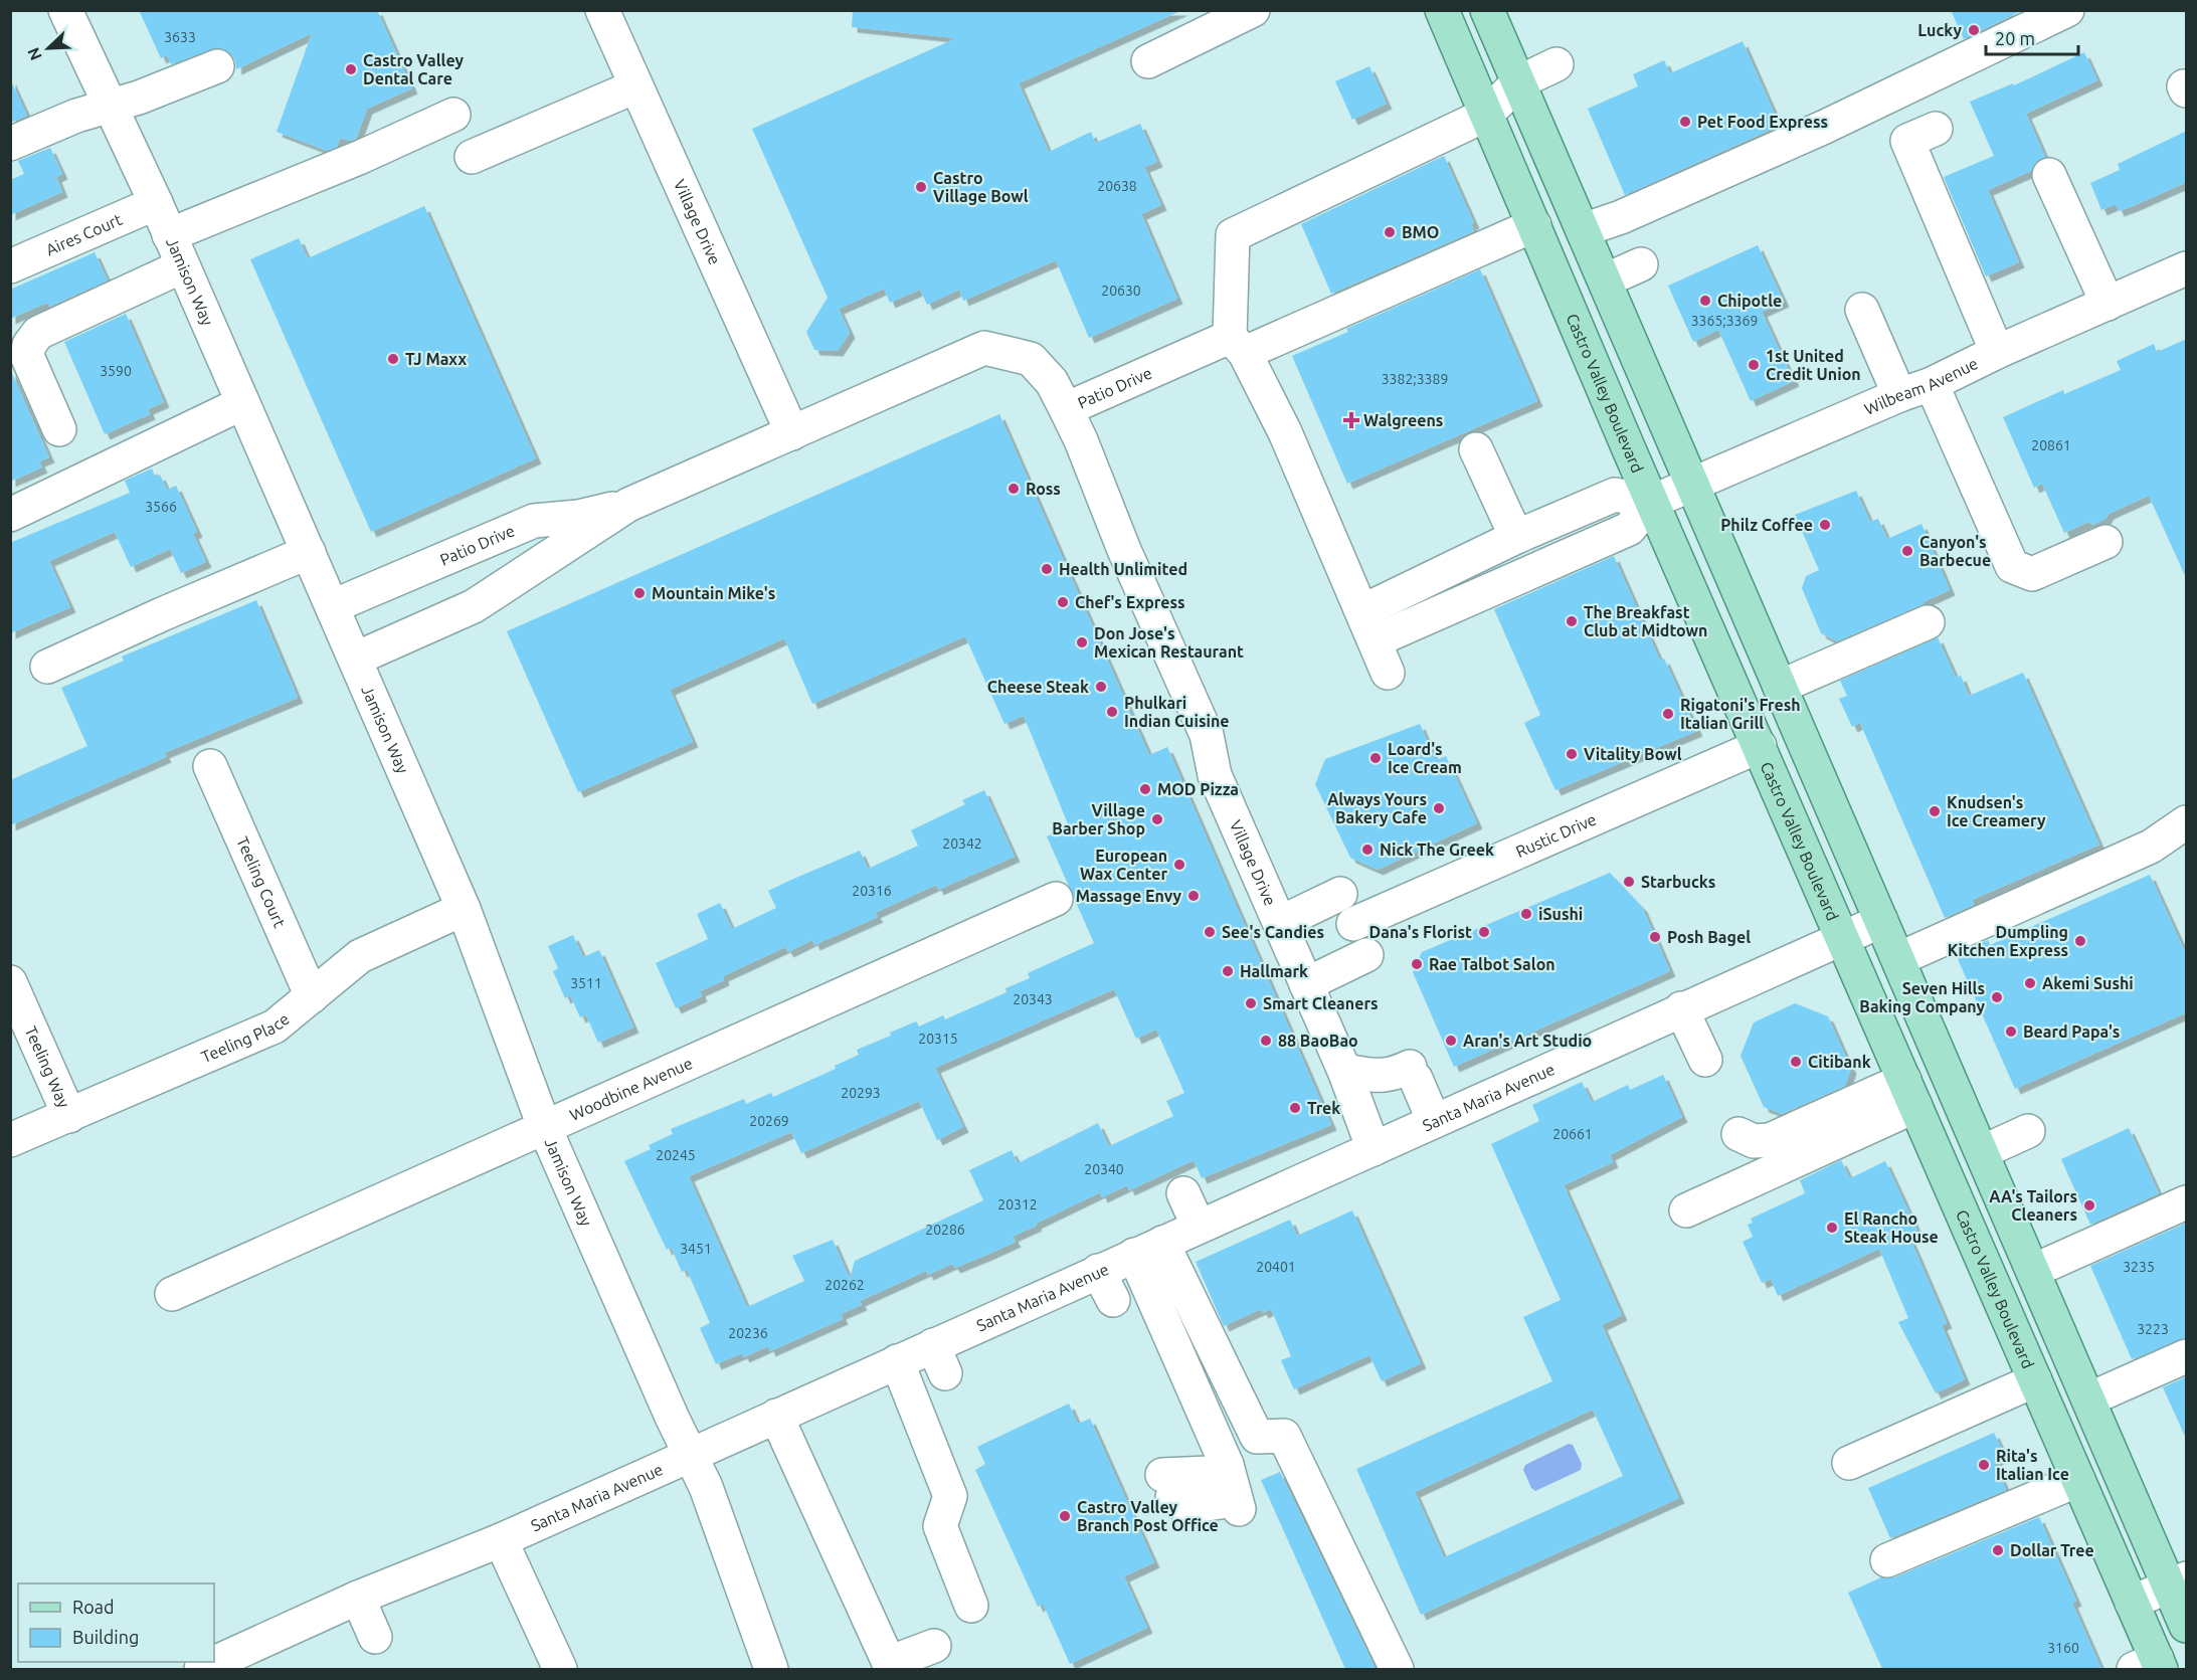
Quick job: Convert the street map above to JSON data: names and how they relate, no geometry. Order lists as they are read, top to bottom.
{
  "streets": {
    "main road": ["Castro Valley Boulevard"],
    "street": [
      "Village Drive",
      "Aires Court",
      "Jamison Way",
      "Wilbeam Avenue",
      "Patio Drive",
      "Rustic Drive",
      "Teeling Court",
      "Teeling Place",
      "Teeling Way",
      "Woodbine Avenue",
      "Santa Maria Avenue"
    ]
  },
  "crossings": [
    ["Village Drive", "Patio Drive"],
    ["Village Drive", "Santa Maria Avenue"],
    ["Aires Court", "Jamison Way"],
    ["Jamison Way", "Patio Drive"],
    ["Jamison Way", "Teeling Place"],
    ["Jamison Way", "Woodbine Avenue"],
    ["Jamison Way", "Santa Maria Avenue"],
    ["Wilbeam Avenue", "Castro Valley Boulevard"],
    ["Patio Drive", "Castro Valley Boulevard"],
    ["Castro Valley Boulevard", "Rustic Drive"],
    ["Castro Valley Boulevard", "Santa Maria Avenue"],
    ["Teeling Court", "Teeling Place"],
    ["Teeling Place", "Teeling Way"]
  ],
  "places": {
    "other": [
      "Lucky",
      "Castro Valley Dental Care",
      "Pet Food Express",
      "Castro Village Bowl",
      "BMO",
      "Chipotle",
      "TJ Maxx",
      "1st United Credit Union",
      "Ross",
      "Philz Coffee",
      "Canyon's Barbecue",
      "Health Unlimited",
      "Mountain Mike's",
      "Chef's Express",
      "The Breakfast Club at Midtown",
      "Don Jose's Mexican Restaurant",
      "Cheese Steak",
      "Phulkari Indian Cuisine",
      "Rigatoni's Fresh Italian Grill",
      "Vitality Bowl",
      "Loard's Ice Cream",
      "MOD Pizza",
      "Always Yours Bakery Cafe",
      "Knudsen's Ice Creamery",
      "Village Barber Shop",
      "Nick The Greek",
      "European Wax Center",
      "Starbucks",
      "Massage Envy",
      "iSushi",
      "See's Candies",
      "Dana's Florist",
      "Posh Bagel",
      "Dumpling Kitchen Express",
      "Rae Talbot Salon",
      "Hallmark",
      "Akemi Sushi",
      "Seven Hills Baking Company",
      "Smart Cleaners",
      "Beard Papa's",
      "88 BaoBao",
      "Aran's Art Studio",
      "Citibank",
      "Trek",
      "AA's Tailors Cleaners",
      "El Rancho Steak House",
      "Rita's Italian Ice",
      "Castro Valley Branch Post Office",
      "Dollar Tree"
    ],
    "health": ["Walgreens"]
  },
  "house_numbers": [
    "3633",
    "20638",
    "20630",
    "3365;3369",
    "3590",
    "3382;3389",
    "20861",
    "3566",
    "20342",
    "20316",
    "3511",
    "20343",
    "20315",
    "20293",
    "20269",
    "20661",
    "20245",
    "20340",
    "20312",
    "20286",
    "3451",
    "20401",
    "3235",
    "20262",
    "3223",
    "20236",
    "3160"
  ],
  "legend": ["Road", "Building"],
  "scale_bar": "20 m",
  "north": "bottom left"
}
